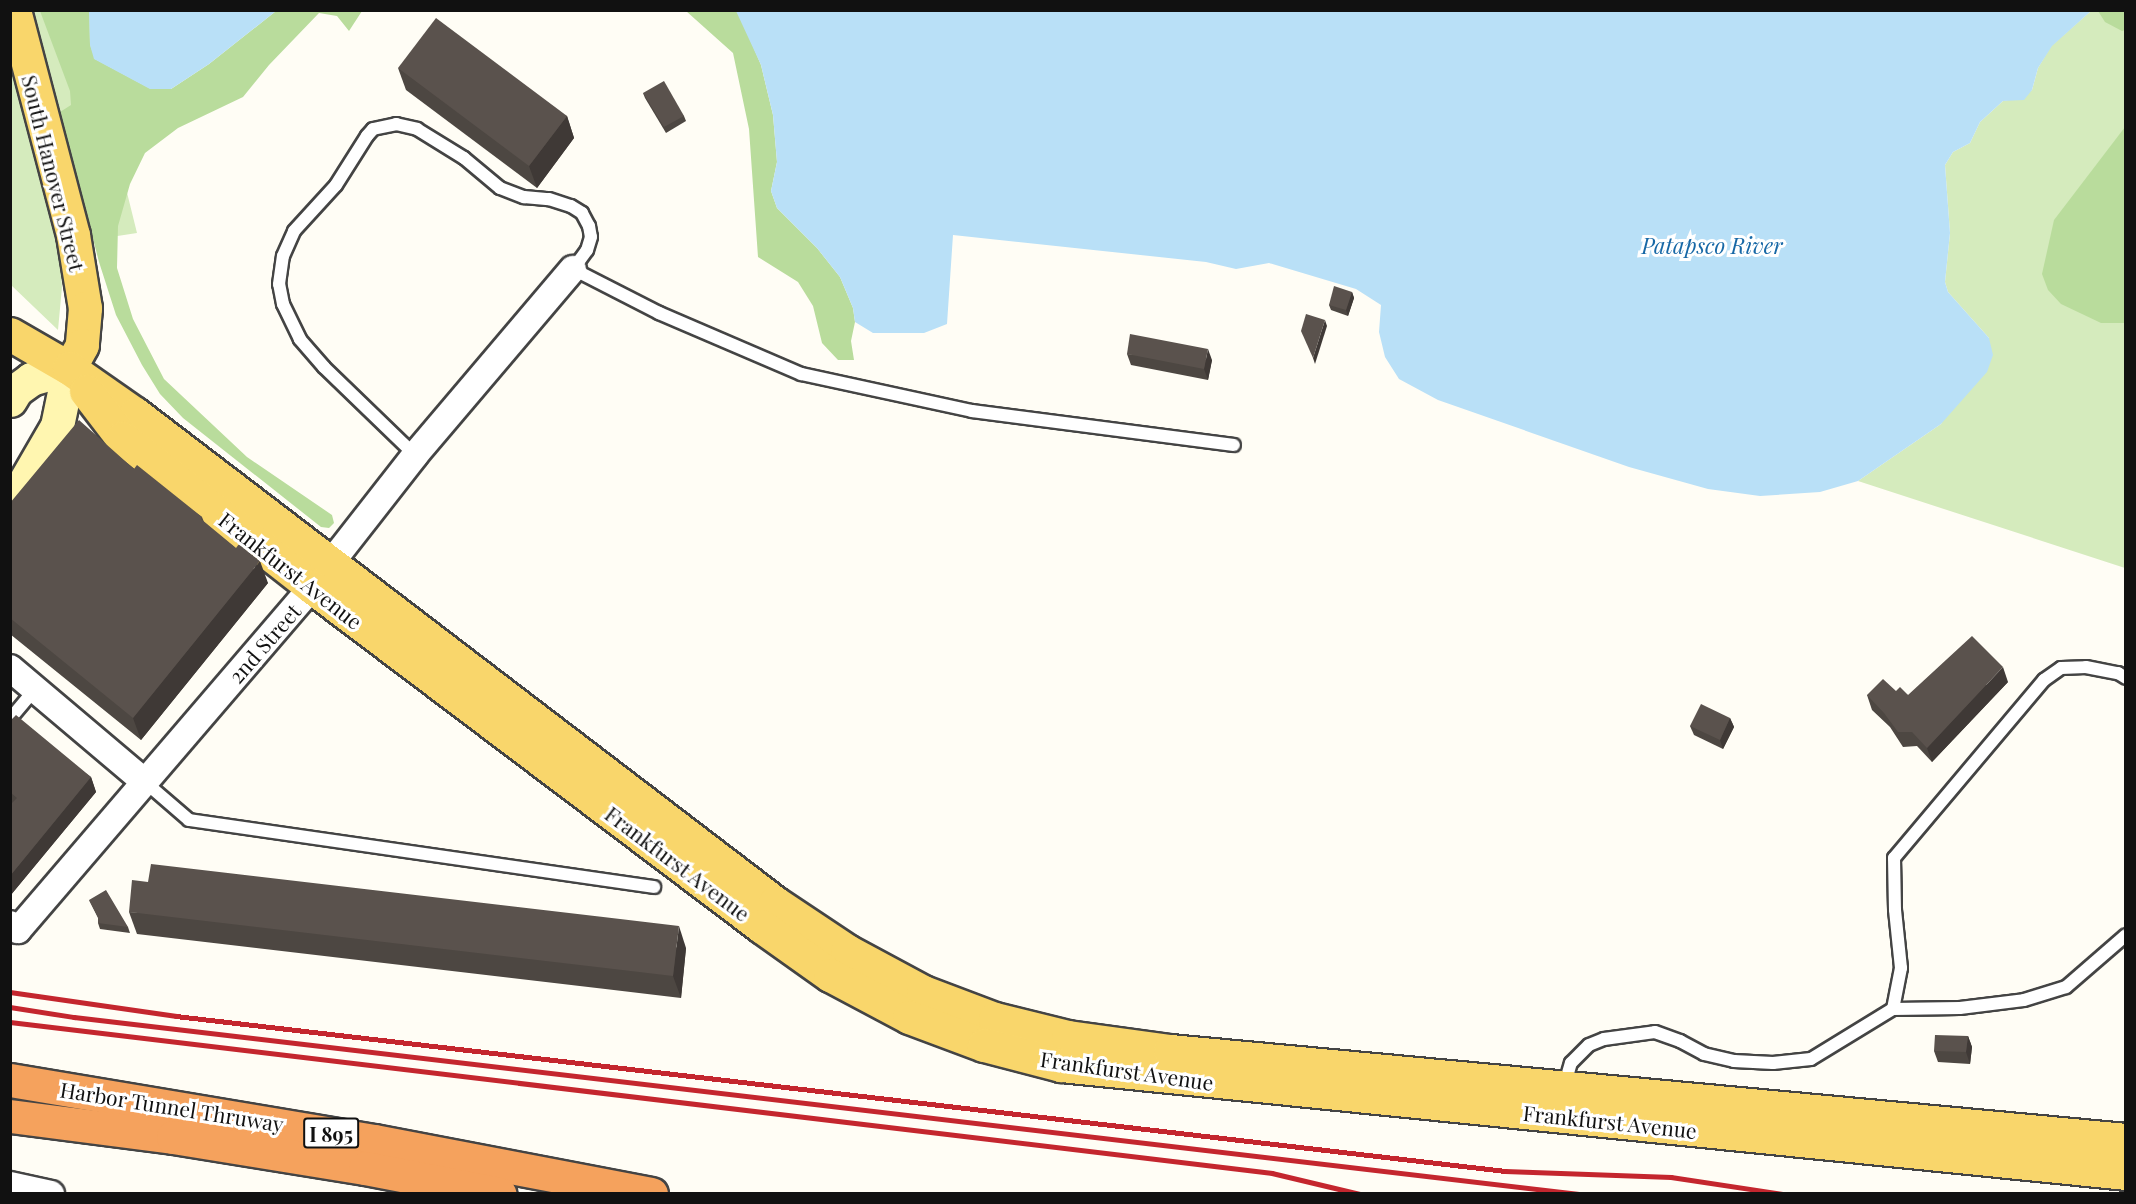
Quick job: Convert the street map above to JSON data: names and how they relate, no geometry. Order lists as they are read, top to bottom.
{
  "streets": {
    "highway": ["Harbor Tunnel Thruway", "I 895"],
    "main road": ["South Hanover Street", "Frankfurst Avenue"],
    "street": ["2nd Street"]
  },
  "crossings": [
    ["South Hanover Street", "Frankfurst Avenue"],
    ["Frankfurst Avenue", "2nd Street"]
  ],
  "water": ["Patapsco River"]
}
